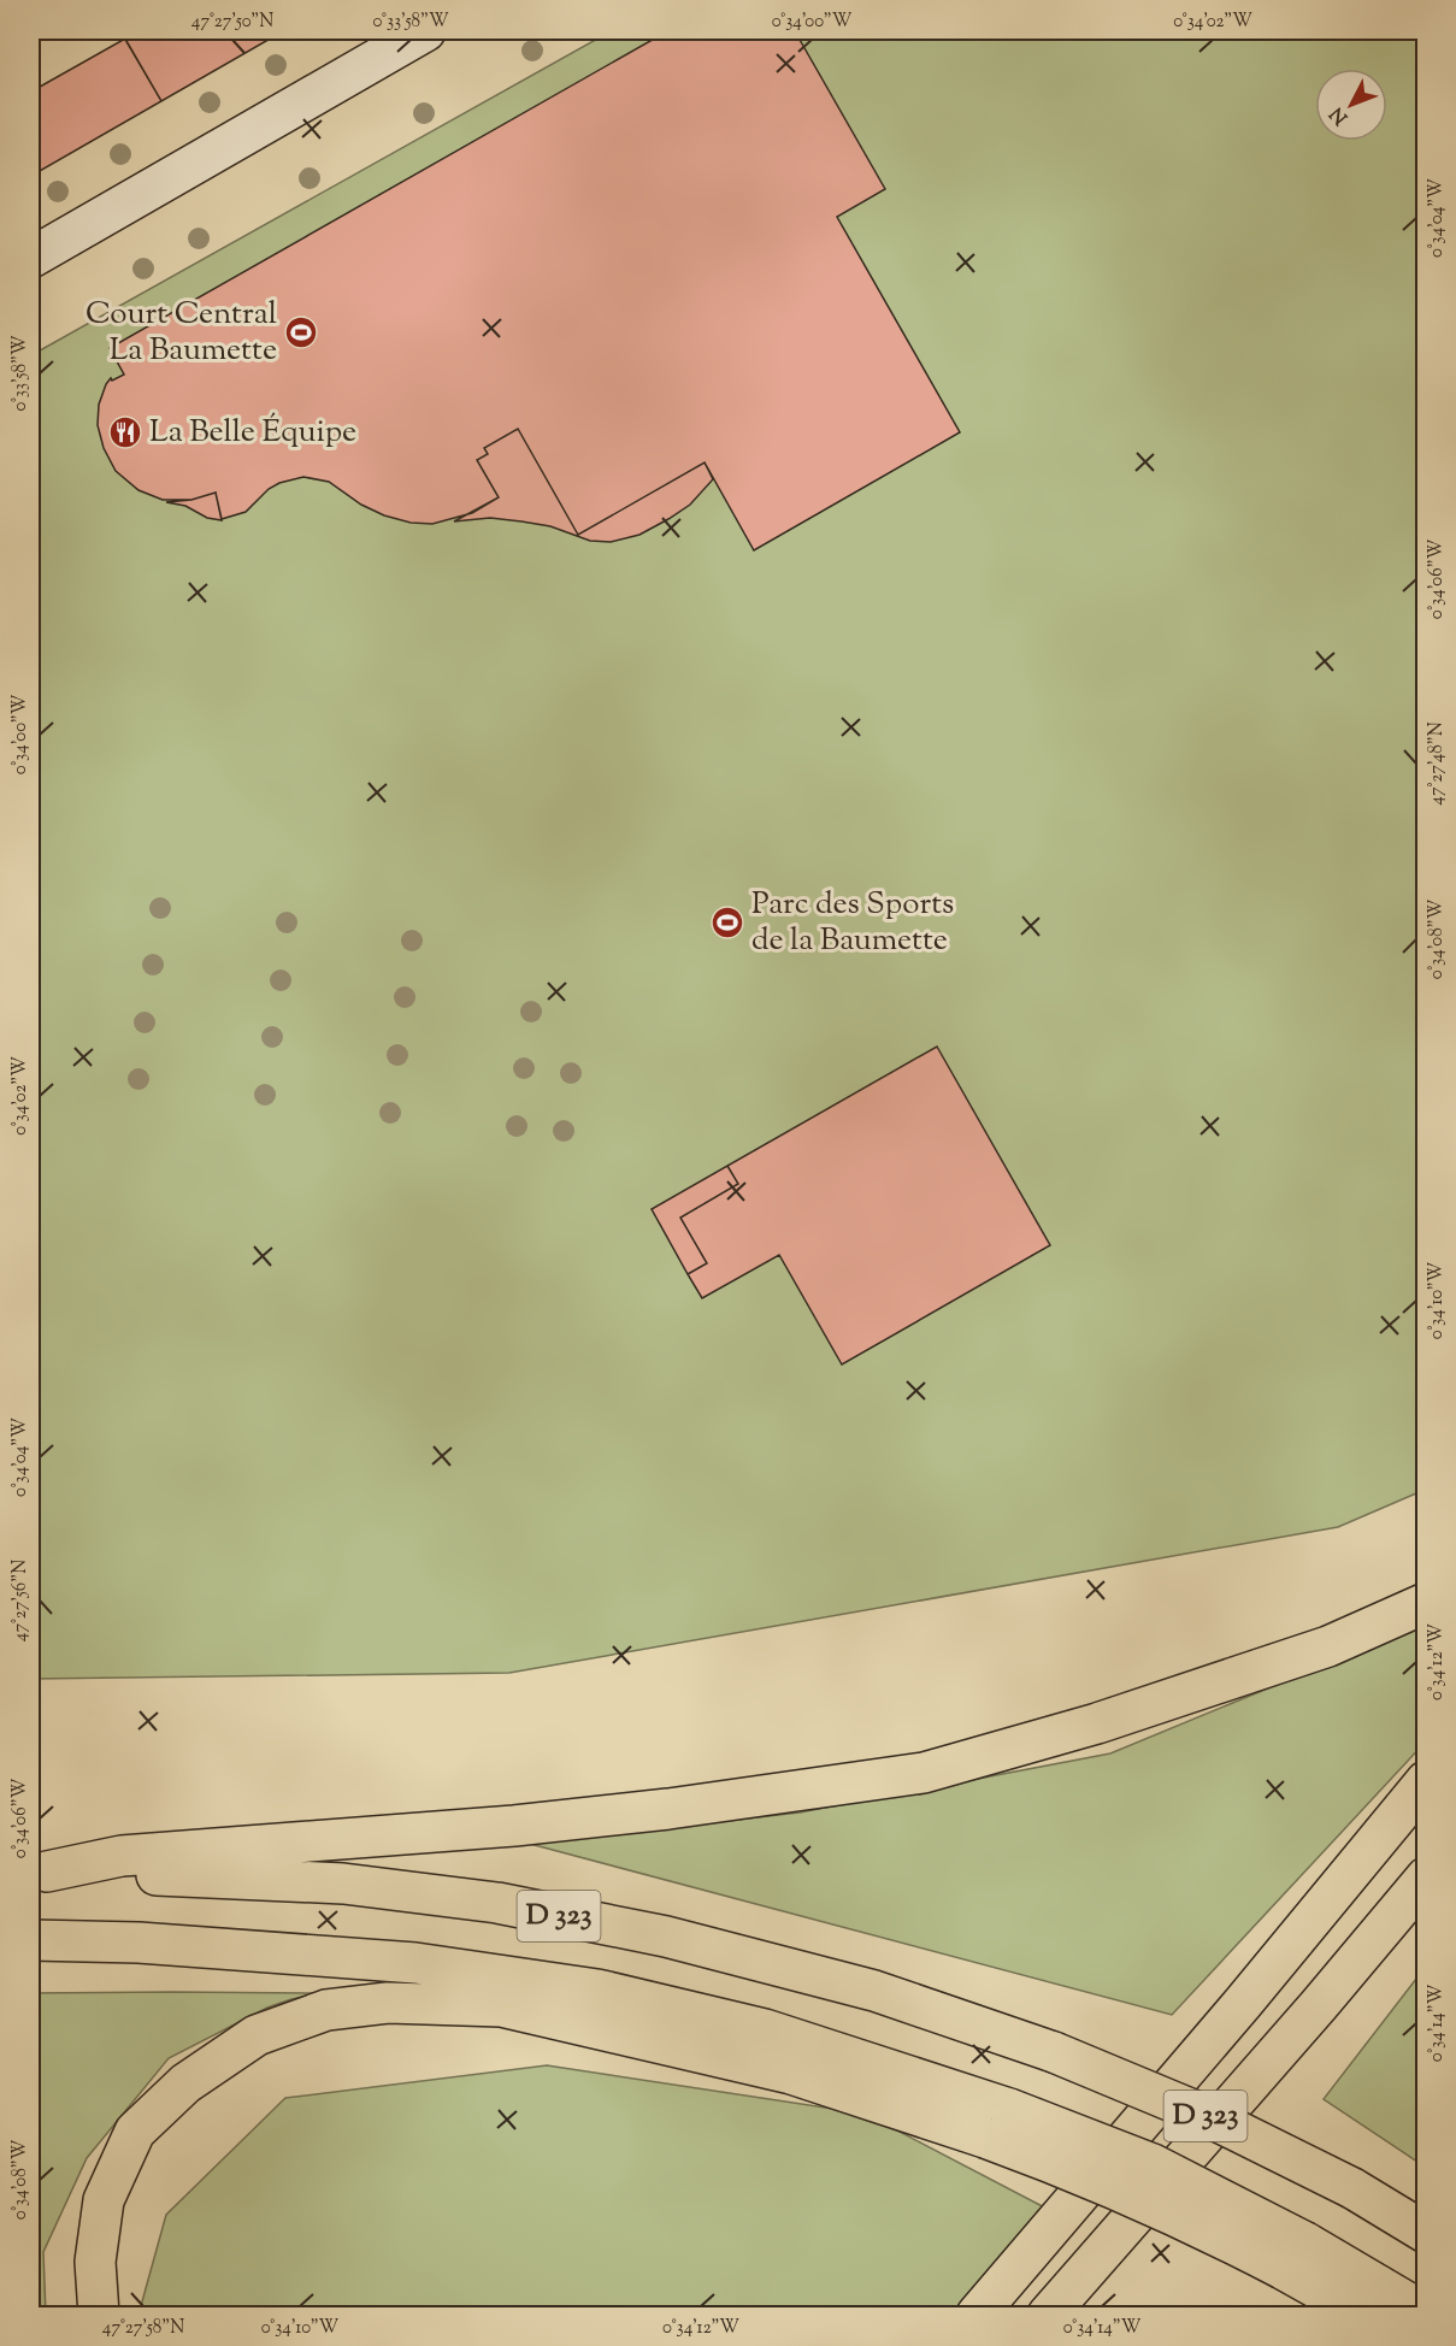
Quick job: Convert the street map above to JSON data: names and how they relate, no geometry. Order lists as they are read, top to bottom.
{
  "streets": {
    "highway": ["D 323"]
  },
  "places": {
    "sports": ["Court Central La Baumette", "Parc des Sports de la Baumette"],
    "restaurant": ["La Belle Équipe"]
  },
  "north": "bottom left",
  "coordinates": [
    "47°27'50\"N",
    "0°33'58\"W",
    "0°34'00\"W",
    "0°34'02\"W",
    "0°34'04\"W",
    "0°34'06\"W",
    "47°27'48\"N",
    "0°34'08\"W",
    "0°34'10\"W",
    "47°27'56\"N",
    "0°34'12\"W",
    "0°34'14\"W",
    "47°27'58\"N"
  ]
}
